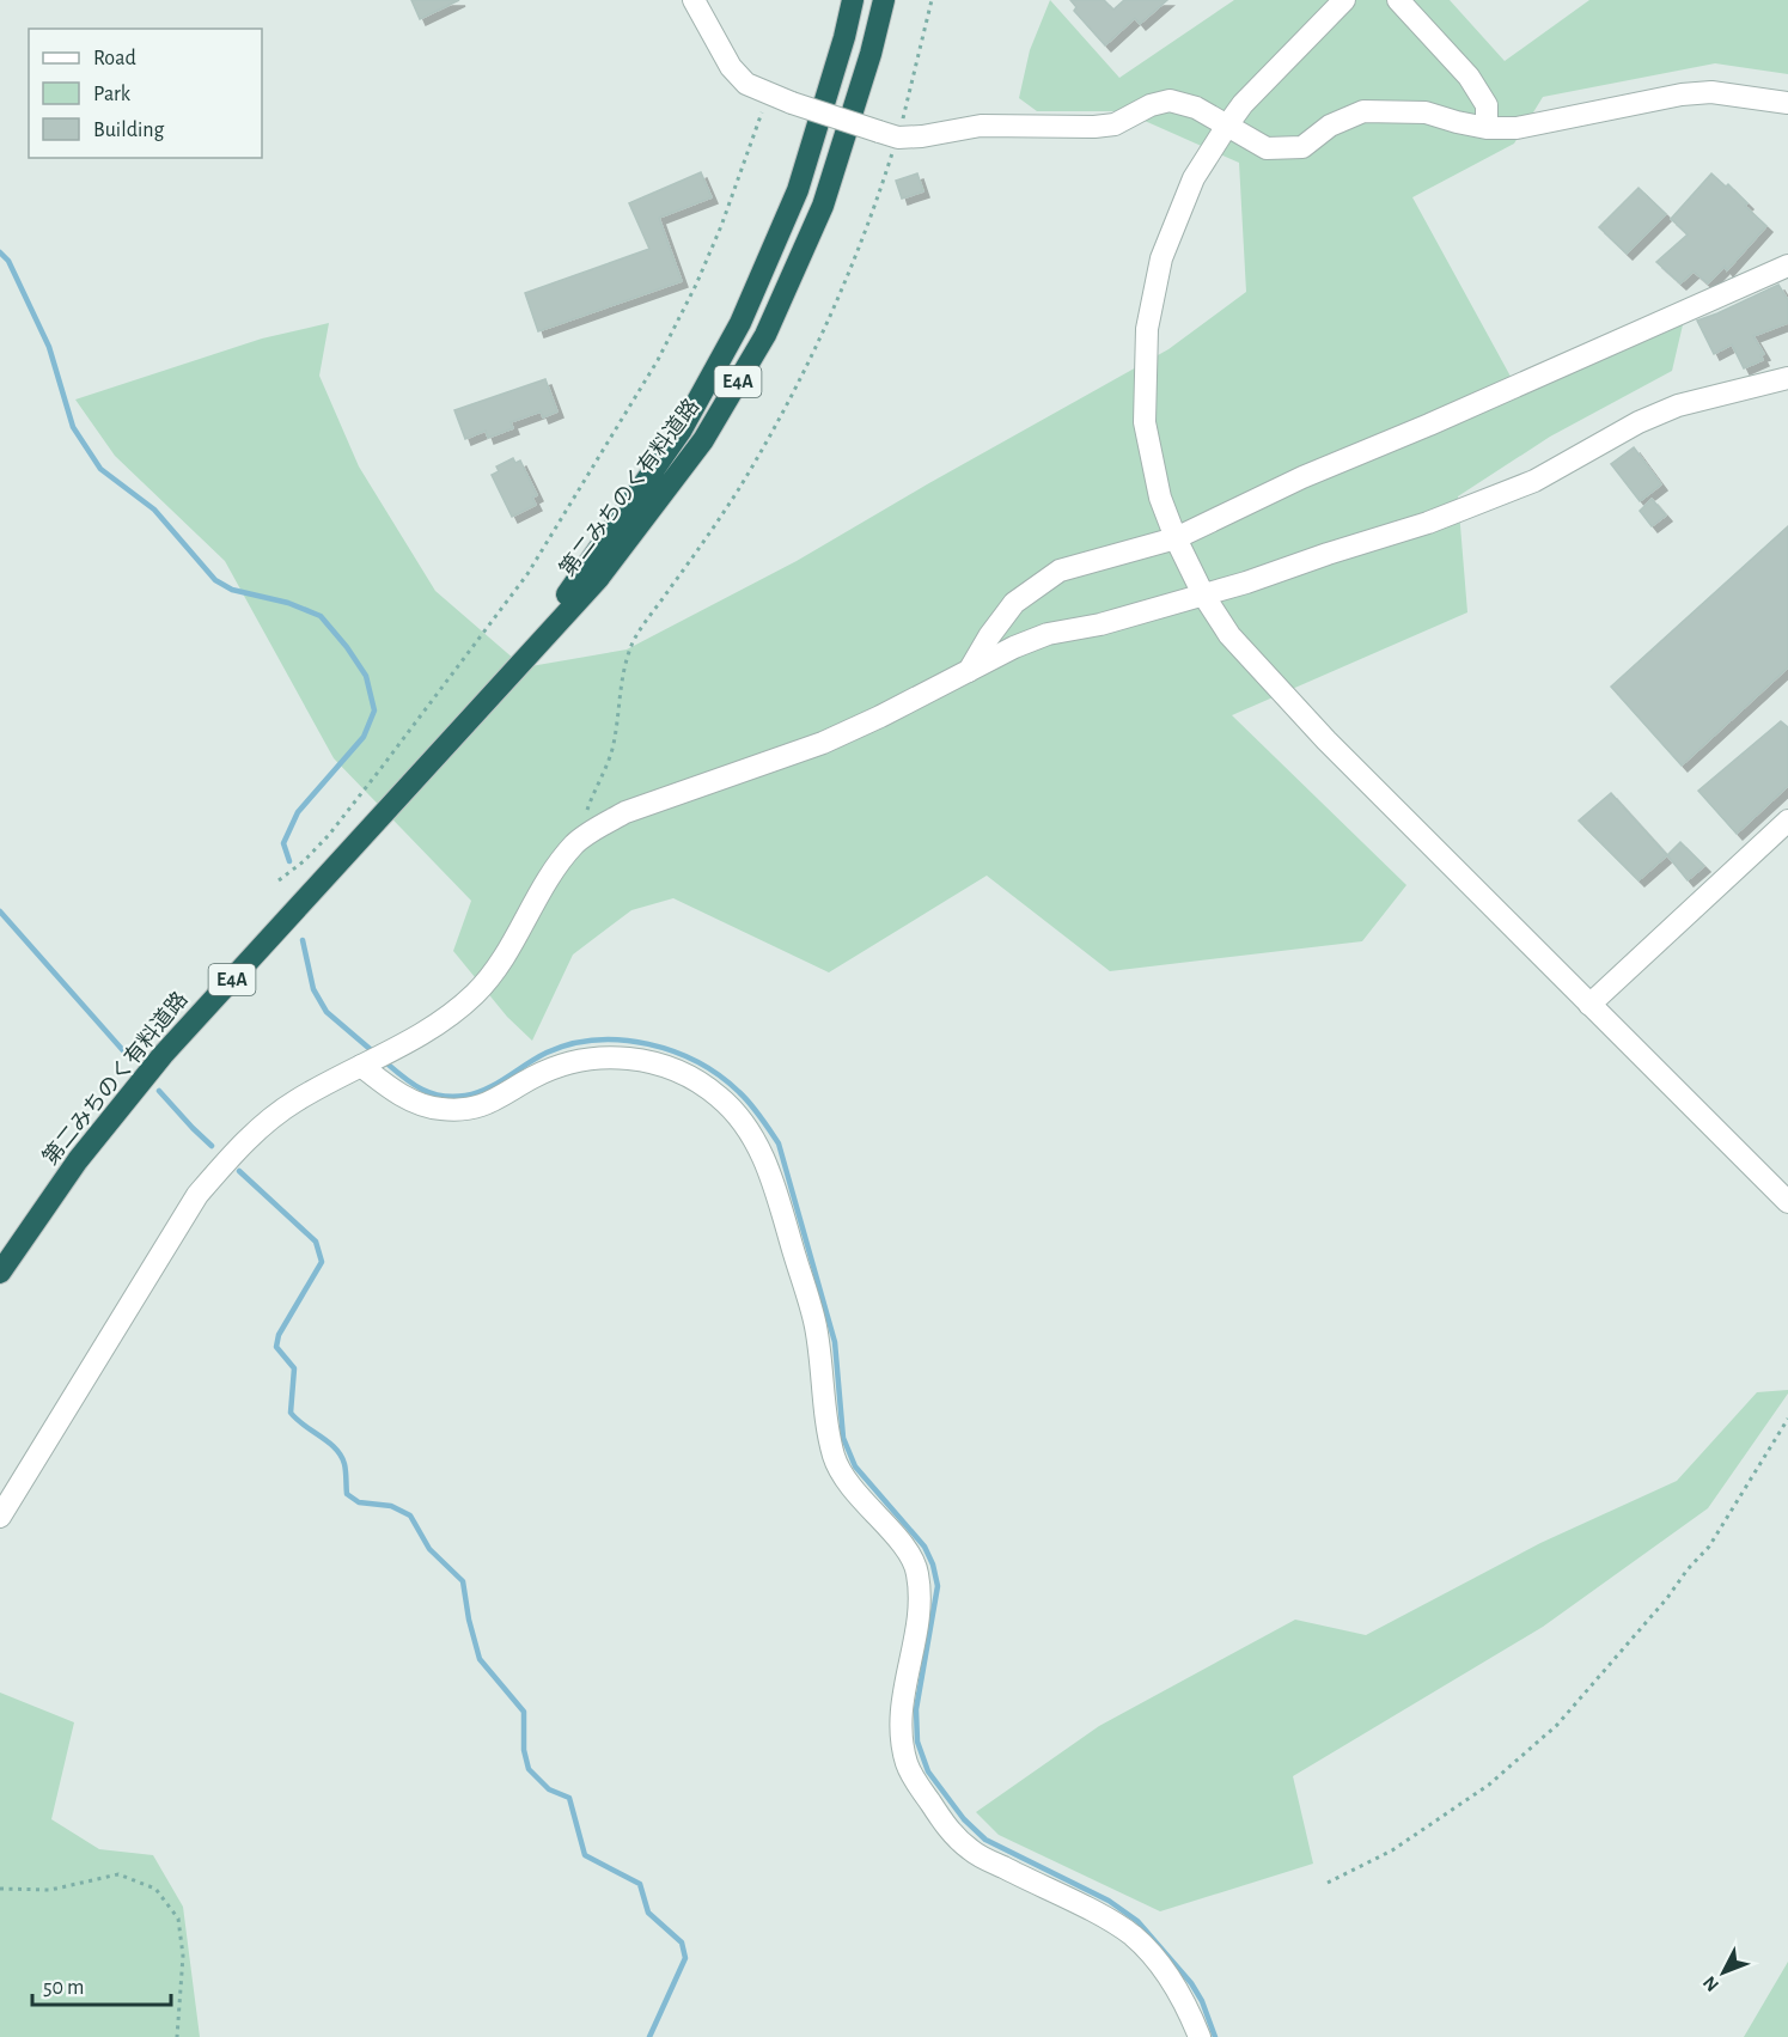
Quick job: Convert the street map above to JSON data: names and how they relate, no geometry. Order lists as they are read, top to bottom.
{
  "streets": {
    "highway": ["E4A", "第二みちのく有料道路"]
  },
  "legend": ["Road", "Park", "Building"],
  "scale_bar": "50 m",
  "north": "bottom left"
}
